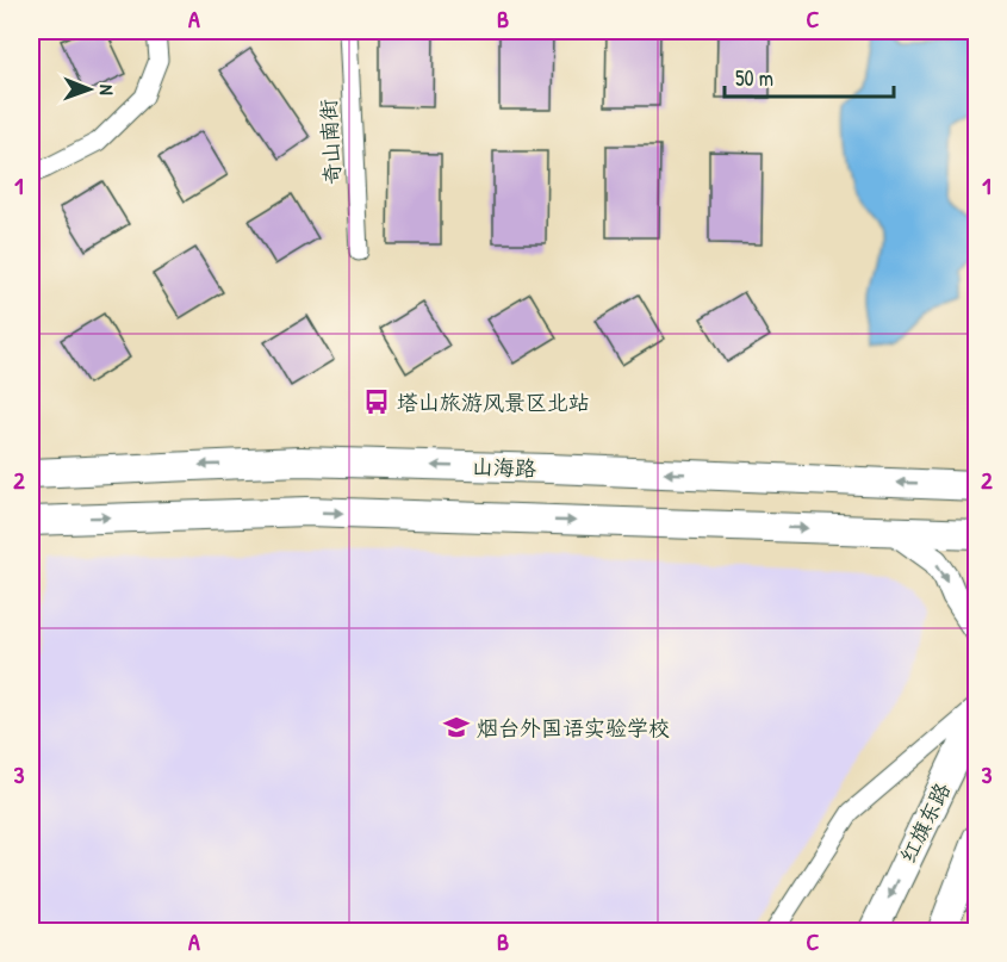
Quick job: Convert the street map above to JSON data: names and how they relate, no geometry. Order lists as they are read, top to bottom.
{
  "streets": {
    "main road": ["山海路", "红旗东路"],
    "street": ["奇山南街"]
  },
  "places": {
    "bus stop": ["塔山旅游风景区北站"],
    "school or university": ["烟台外国语实验学校"]
  },
  "scale_bar": "50 m",
  "north": "right",
  "grid": {
    "columns": ["A", "B", "C"],
    "rows": ["1", "2", "3"]
  }
}
